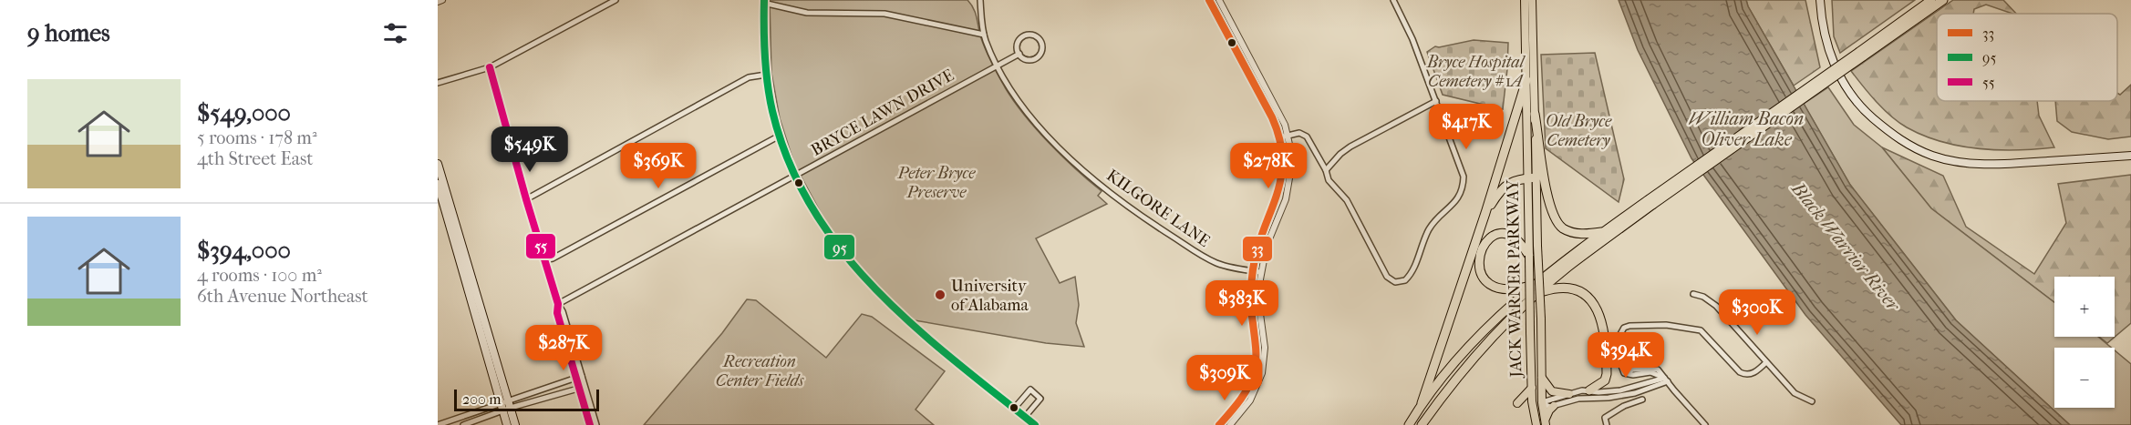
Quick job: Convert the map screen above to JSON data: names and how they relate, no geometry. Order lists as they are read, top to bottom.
{
  "streets": {
    "main road": ["JACK WARNER PARKWAY"],
    "street": ["BRYCE LAWN DRIVE", "KILGORE LANE"]
  },
  "crossings": [
    ["BRYCE LAWN DRIVE", "KILGORE LANE"]
  ],
  "water": ["William Bacon Oliver Lake", "Black Warrior River"],
  "parks": [
    "Bryce Hospital Cemetery #1A",
    "Old Bryce Cemetery",
    "Peter Bryce Preserve",
    "Recreation Center Fields"
  ],
  "places": ["University of Alabama"],
  "lines": ["transit line 33", "transit line 95", "transit line 55"],
  "legend": ["33", "95", "55"],
  "scale_bar": "200 m",
  "page": {
    "heading": "9 homes",
    "list": [
      {
        "name": "$549,000",
        "note": "5 rooms · 178 m² · 4th Street East"
      },
      {
        "name": "$394,000",
        "note": "4 rooms · 100 m² · 6th Avenue Northeast"
      }
    ],
    "price": [
      "$417K",
      "$549K",
      "$369K",
      "$278K",
      "$383K",
      "$300K",
      "$287K",
      "$394K",
      "$309K"
    ],
    "map_buttons": ["+", "−"],
    "scale": "200 m"
  }
}
